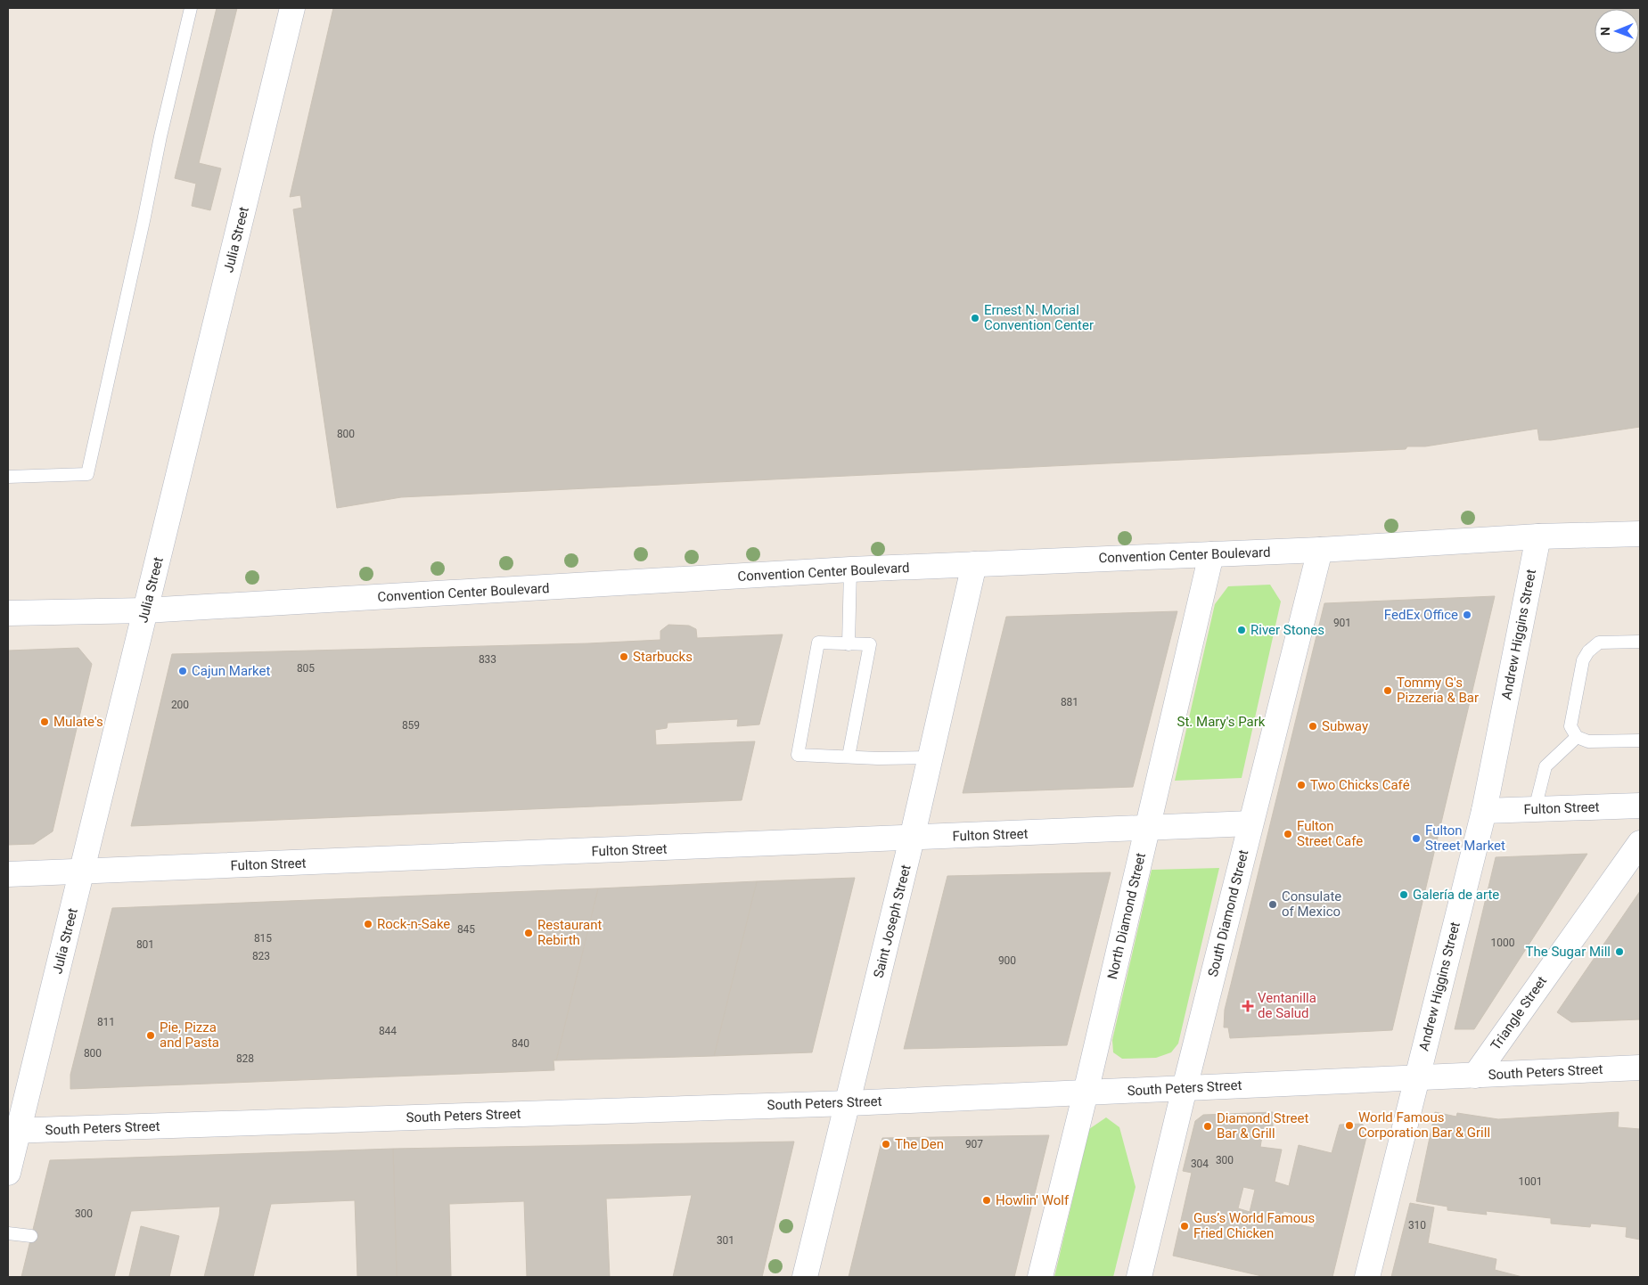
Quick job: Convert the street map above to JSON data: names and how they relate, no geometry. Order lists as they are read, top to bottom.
{
  "streets": {
    "street": [
      "Julia Street",
      "Convention Center Boulevard",
      "Andrew Higgins Street",
      "Fulton Street",
      "South Diamond Street",
      "North Diamond Street",
      "Saint Joseph Street",
      "Triangle Street",
      "South Peters Street"
    ]
  },
  "crossings": [
    ["Julia Street", "Convention Center Boulevard"],
    ["Julia Street", "Fulton Street"],
    ["Julia Street", "South Peters Street"],
    ["Convention Center Boulevard", "Andrew Higgins Street"],
    ["Convention Center Boulevard", "South Diamond Street"],
    ["Convention Center Boulevard", "North Diamond Street"],
    ["Convention Center Boulevard", "Saint Joseph Street"],
    ["Andrew Higgins Street", "Fulton Street"],
    ["Andrew Higgins Street", "South Peters Street"],
    ["Fulton Street", "South Diamond Street"],
    ["Fulton Street", "North Diamond Street"],
    ["Fulton Street", "Saint Joseph Street"],
    ["South Diamond Street", "South Peters Street"],
    ["North Diamond Street", "South Peters Street"],
    ["Saint Joseph Street", "South Peters Street"],
    ["Triangle Street", "South Peters Street"]
  ],
  "parks": ["St. Mary's Park"],
  "places": {
    "other": [
      "Ernest N. Morial Convention Center",
      "FedEx Office",
      "River Stones",
      "Starbucks",
      "Cajun Market",
      "Tommy G's Pizzeria & Bar",
      "Mulate's",
      "Subway",
      "Two Chicks Café",
      "Fulton Street Cafe",
      "Fulton Street Market",
      "Galería de arte",
      "Consulate of Mexico",
      "Rock-n-Sake",
      "Restaurant Rebirth",
      "The Sugar Mill",
      "Pie, Pizza and Pasta",
      "World Famous Corporation Bar & Grill",
      "Diamond Street Bar & Grill",
      "The Den",
      "Howlin' Wolf",
      "Gus’s World Famous Fried Chicken"
    ],
    "health": ["Ventanilla de Salud"]
  },
  "house_numbers": [
    "800",
    "901",
    "833",
    "805",
    "881",
    "200",
    "859",
    "845",
    "815",
    "1000",
    "801",
    "823",
    "900",
    "811",
    "844",
    "840",
    "800",
    "828",
    "907",
    "300",
    "304",
    "1001",
    "300",
    "310",
    "301"
  ],
  "north": "left"
}
